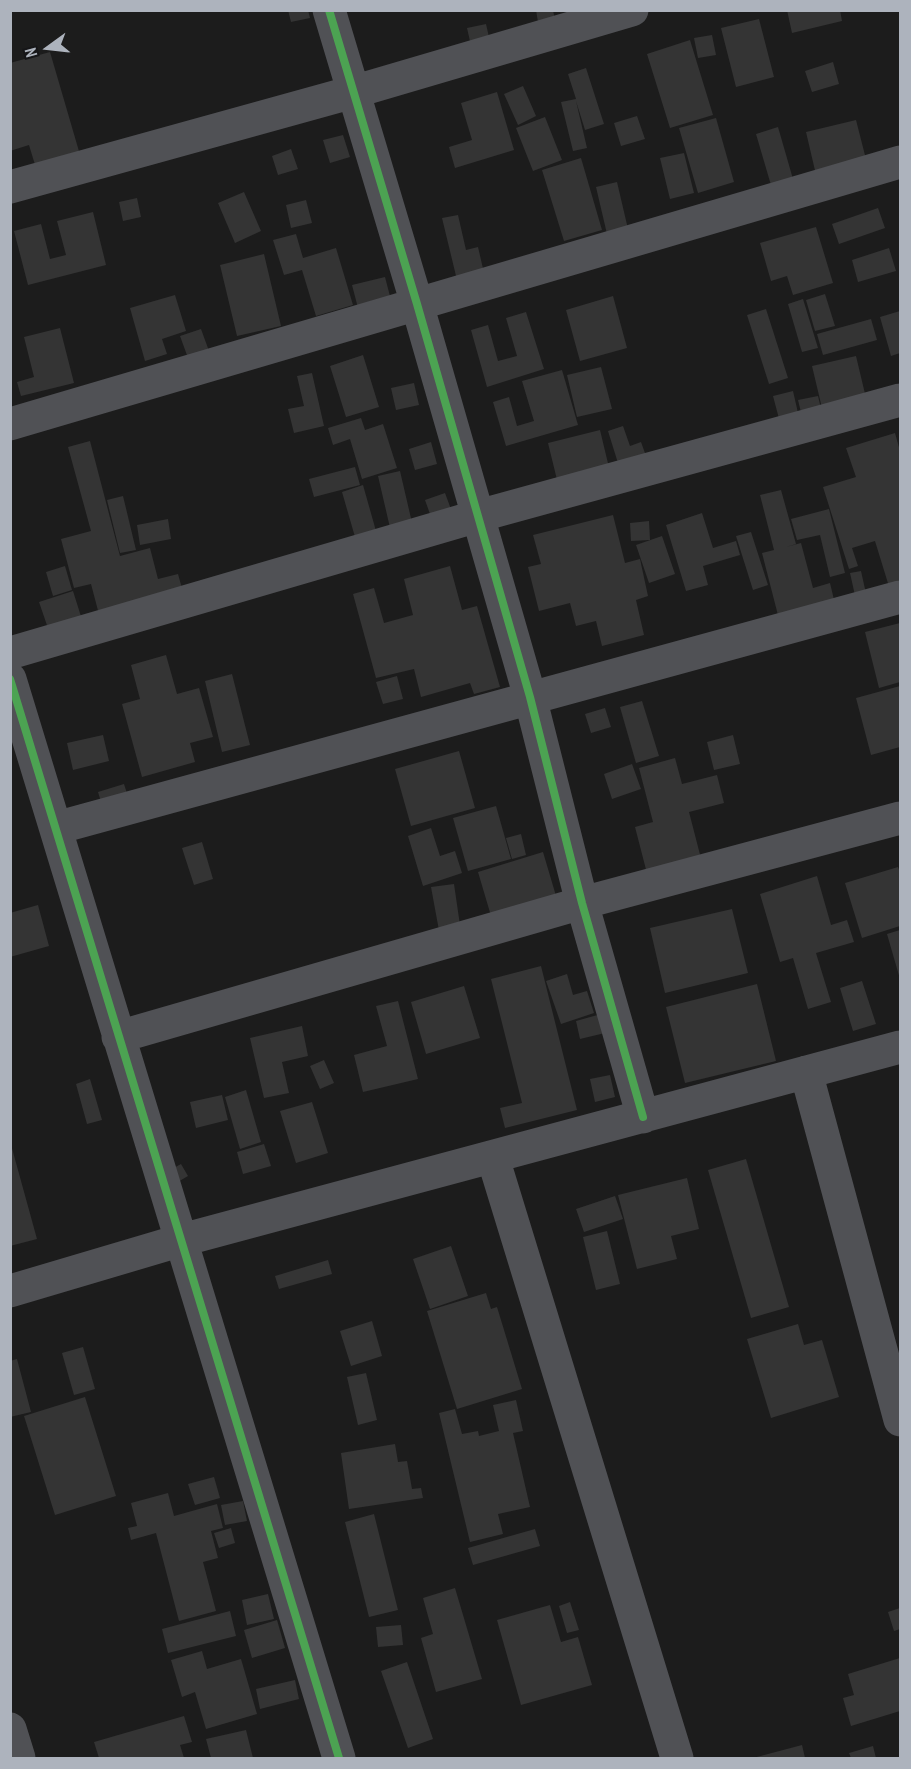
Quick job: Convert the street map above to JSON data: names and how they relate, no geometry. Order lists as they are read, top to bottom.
{
  "north": "left"
}
